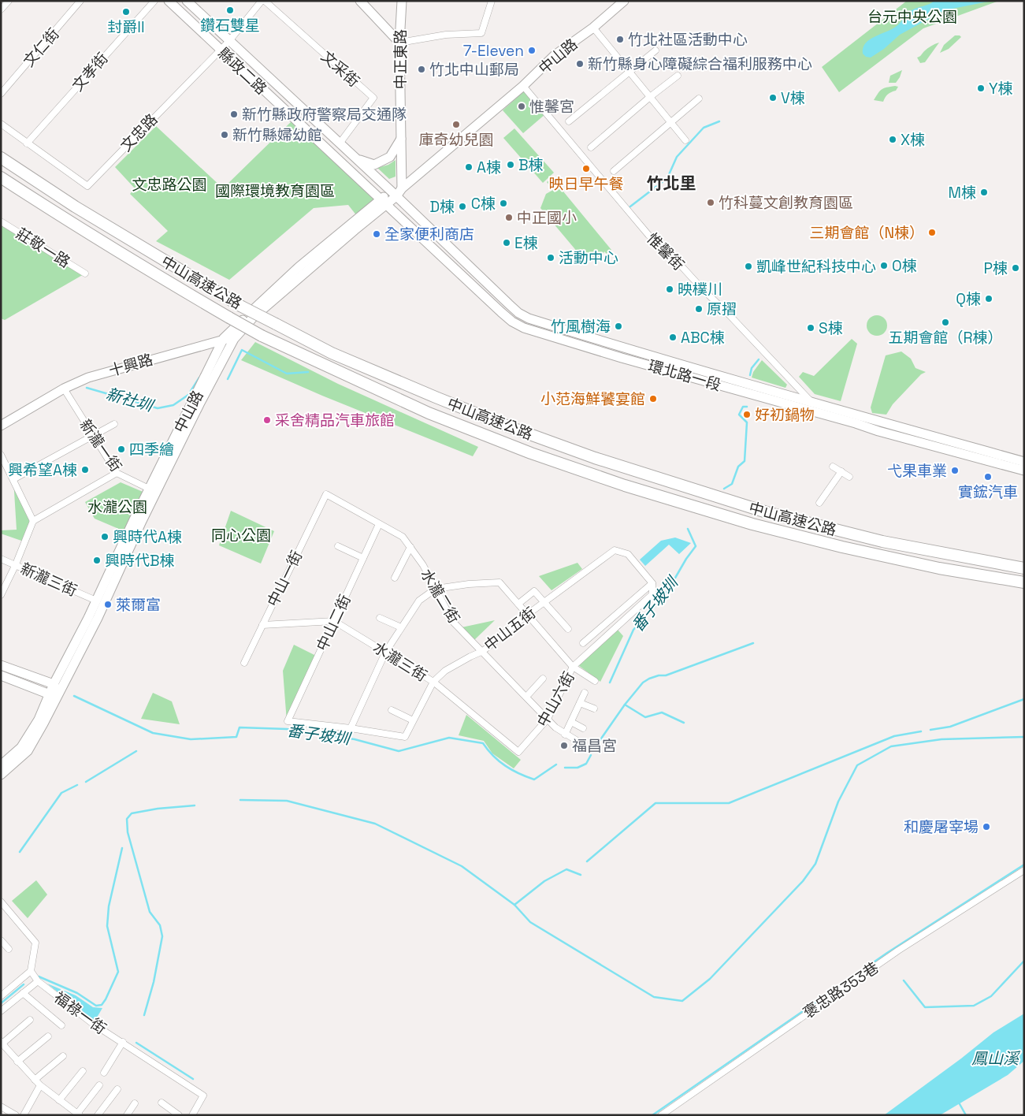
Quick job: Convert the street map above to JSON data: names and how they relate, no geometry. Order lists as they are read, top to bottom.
{
  "streets": {
    "highway": ["中山高速公路"],
    "street": [
      "文仁街",
      "中山路",
      "中正東路",
      "文采街",
      "縣政二路",
      "文孝街",
      "文忠路",
      "莊敬一路",
      "惟馨街",
      "十興路",
      "環北路一段",
      "新瀧一街",
      "中山一街",
      "新瀧三街",
      "水瀧二街",
      "中山二街",
      "中山五街",
      "水瀧三街",
      "中山六街",
      "褒忠路353巷",
      "福祿一街"
    ]
  },
  "crossings": [
    ["中山路", "中正東路"],
    ["中山路", "縣政二路"],
    ["中山路", "惟馨街"],
    ["中山路", "十興路"],
    ["中山路", "環北路一段"],
    ["中山路", "新瀧一街"],
    ["中山路", "新瀧三街"],
    ["文采街", "縣政二路"],
    ["縣政二路", "文忠路"],
    ["縣政二路", "環北路一段"],
    ["文孝街", "文忠路"],
    ["惟馨街", "環北路一段"],
    ["十興路", "新瀧一街"],
    ["中山一街", "水瀧二街"],
    ["水瀧二街", "中山二街"],
    ["水瀧二街", "中山五街"],
    ["水瀧二街", "中山六街"],
    ["中山二街", "中山五街"],
    ["中山二街", "水瀧三街"],
    ["中山五街", "水瀧三街"],
    ["中山五街", "中山六街"],
    ["水瀧三街", "中山六街"]
  ],
  "districts": ["竹北里"],
  "water": ["新社圳", "番子坡圳", "鳳山溪"],
  "parks": [
    "台元中央公園",
    "文忠路公園",
    "國際環境教育園區",
    "水瀧公園",
    "同心公園"
  ],
  "places": [
    "鑽石雙星",
    "封爵II",
    "竹北社區活動中心",
    "7-Eleven",
    "新竹縣身心障礙綜合福利服務中心",
    "竹北中山郵局",
    "Y棟",
    "V棟",
    "惟馨宮",
    "新竹縣政府警察局交通隊",
    "庫奇幼兒園",
    "新竹縣婦幼館",
    "X棟",
    "B棟",
    "A棟",
    "映日早午餐",
    "M棟",
    "竹科蔓文創教育園區",
    "C棟",
    "D棟",
    "中正國小",
    "三期會館（N棟）",
    "全家便利商店",
    "E棟",
    "活動中心",
    "O棟",
    "凱峰世紀科技中心",
    "P棟",
    "映樸川",
    "Q棟",
    "原摺",
    "五期會館（R棟）",
    "竹風樹海",
    "S棟",
    "ABC棟",
    "小范海鮮饕宴館",
    "好初鍋物",
    "采舍精品汽車旅館",
    "四季繪",
    "興希望A棟",
    "弋果車業",
    "實鋐汽車",
    "興時代A棟",
    "興時代B棟",
    "萊爾富",
    "福昌宮",
    "和慶屠宰場"
  ]
}
